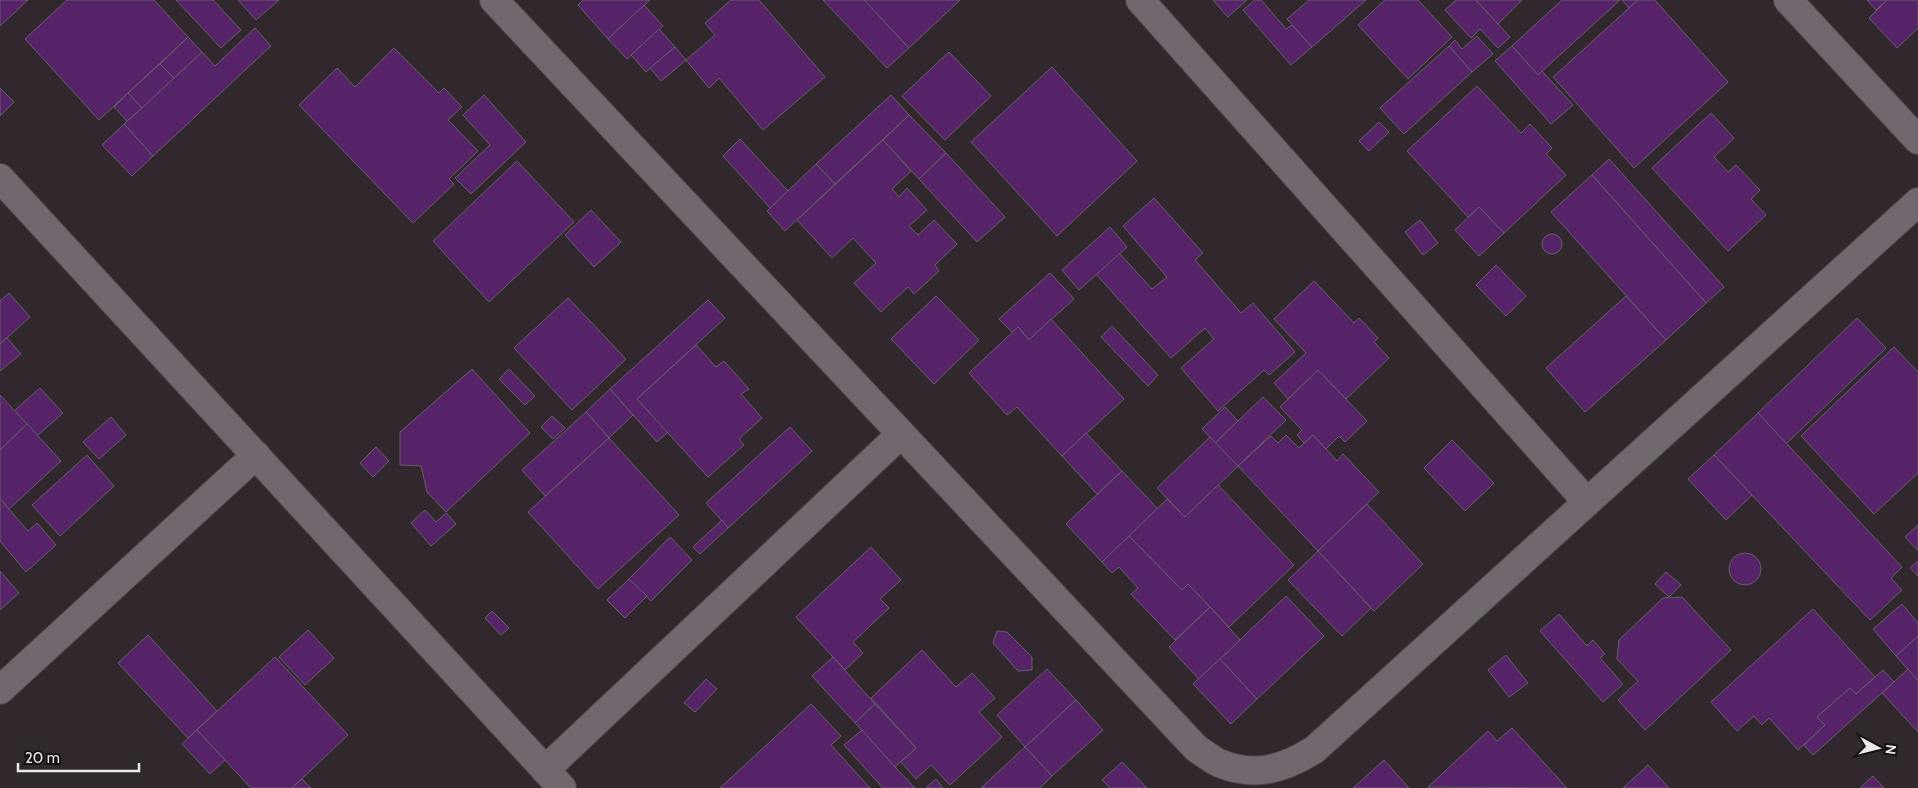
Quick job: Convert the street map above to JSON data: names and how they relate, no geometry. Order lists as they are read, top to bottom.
{
  "scale_bar": "20 m",
  "north": "right"
}
